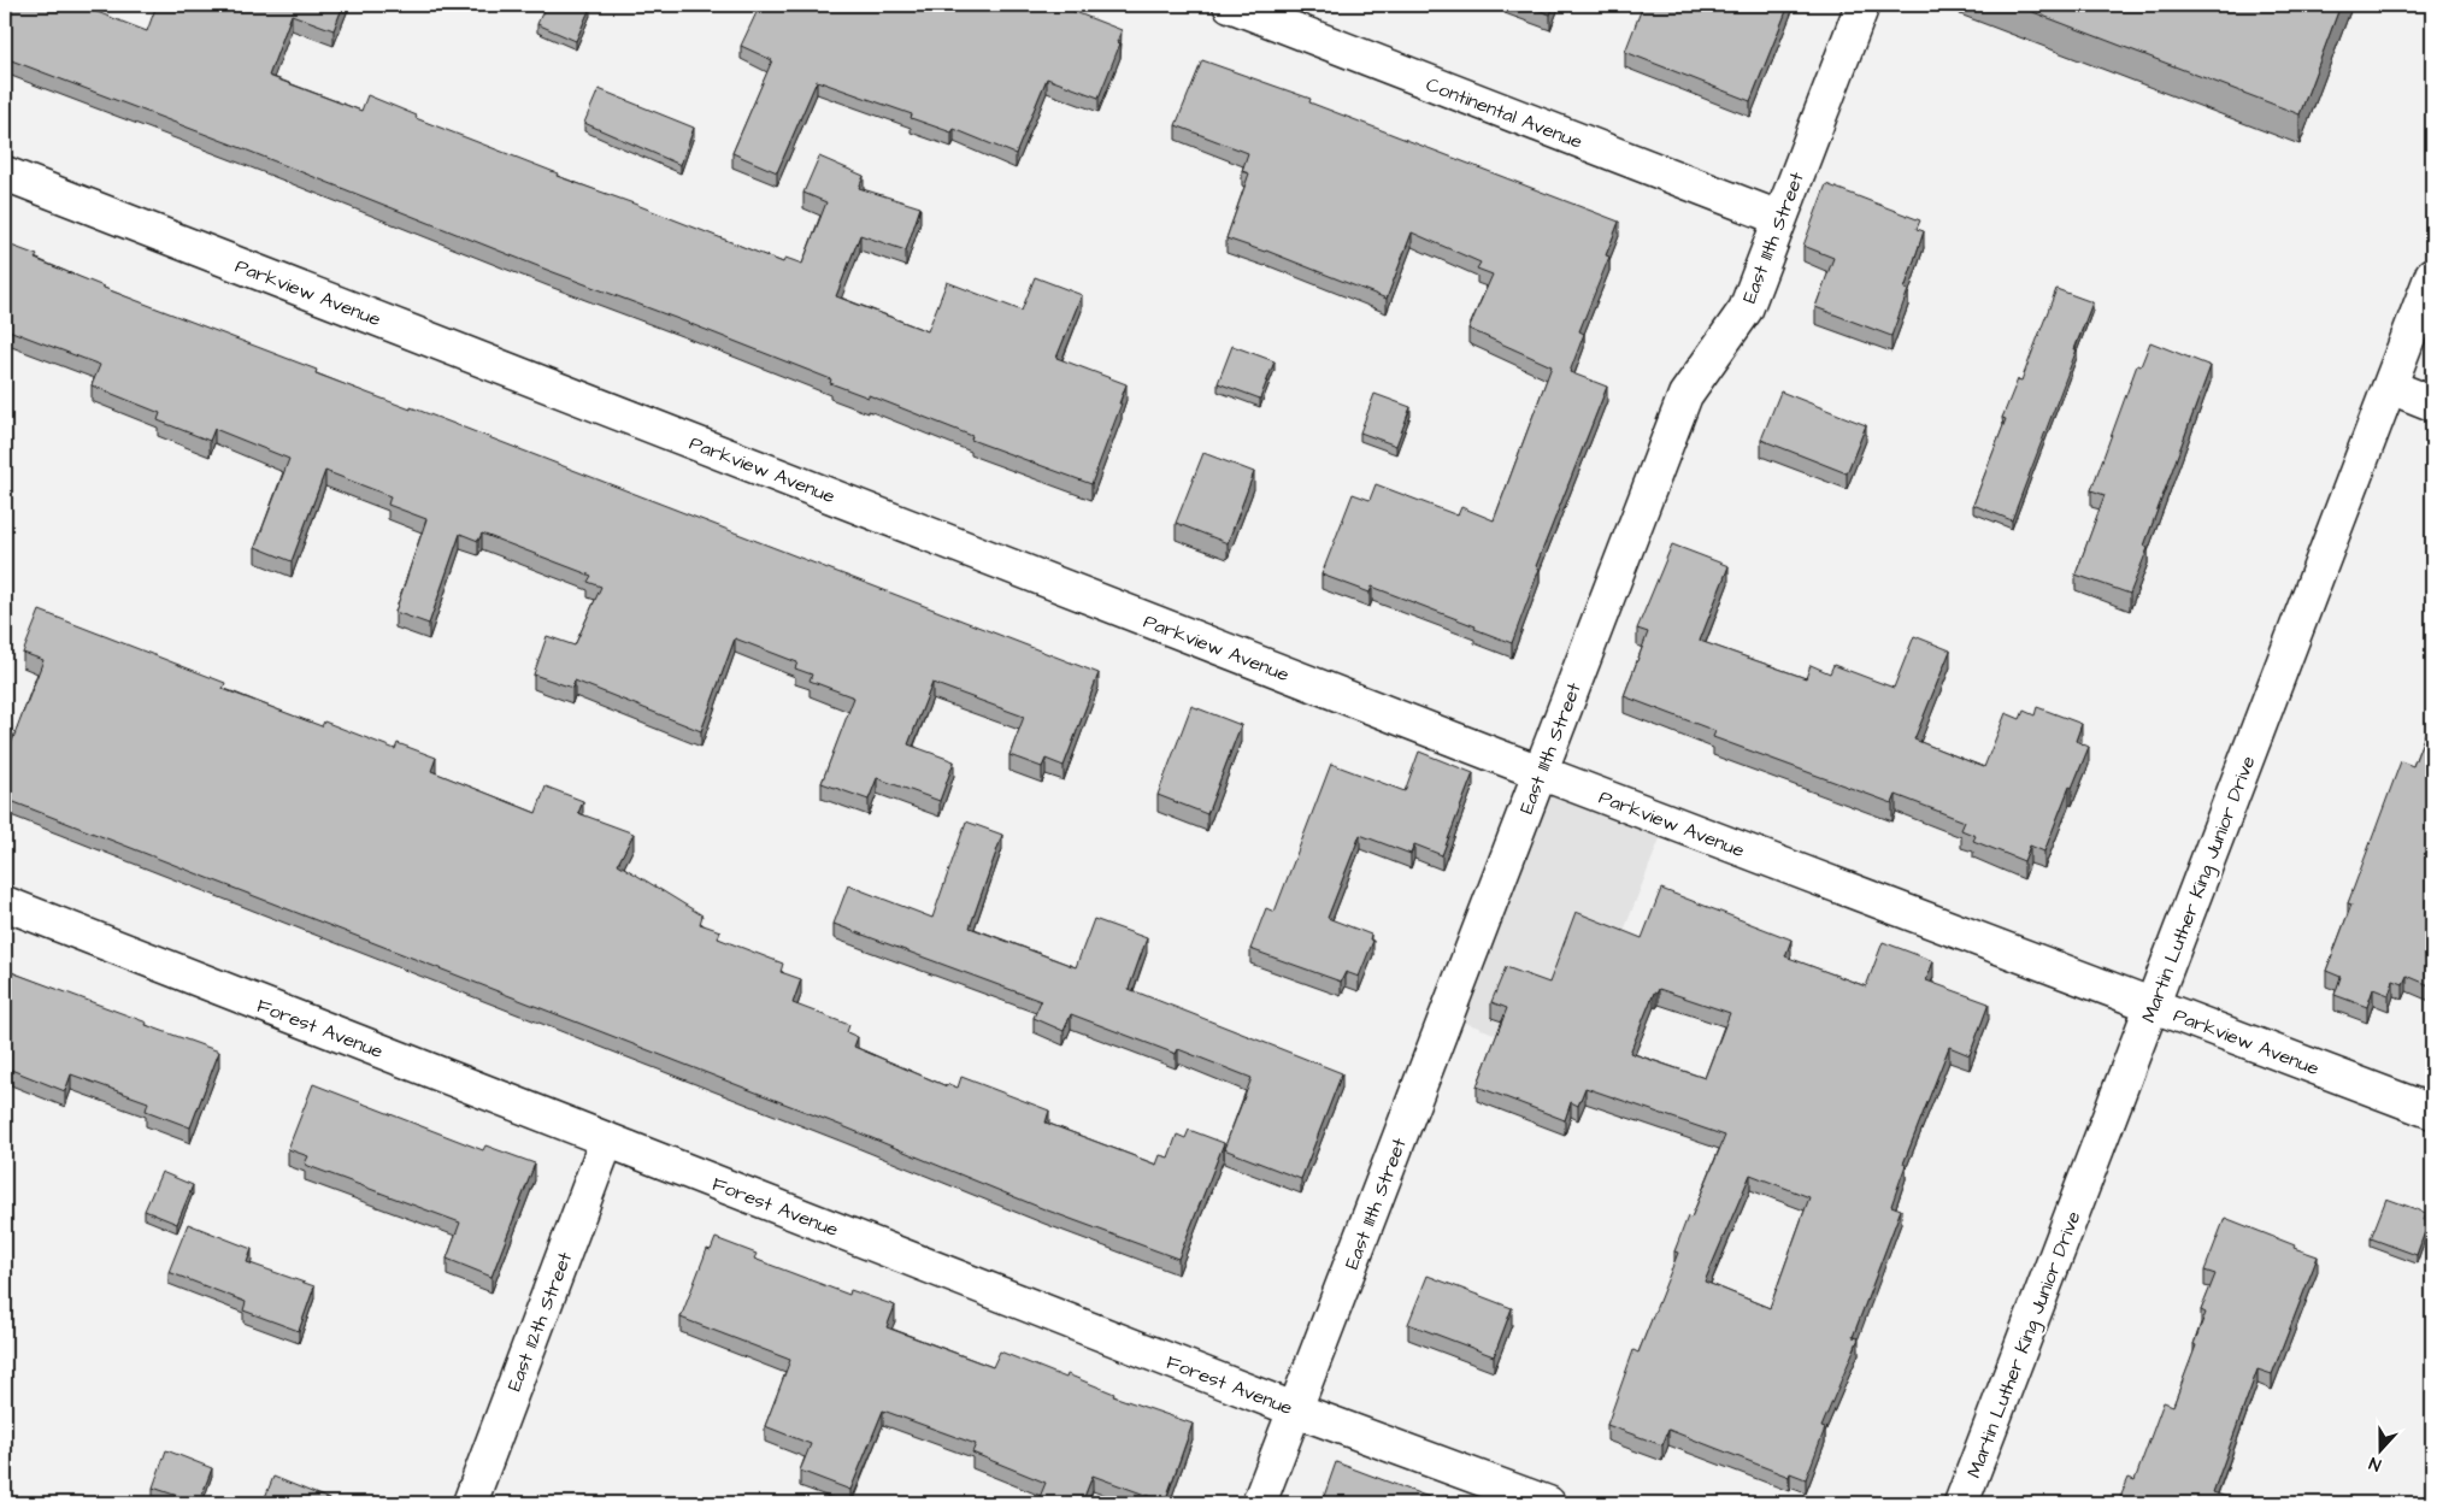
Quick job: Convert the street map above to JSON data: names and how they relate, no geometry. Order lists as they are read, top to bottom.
{
  "streets": {
    "street": [
      "Continental Avenue",
      "East 111th Street",
      "Parkview Avenue",
      "Martin Luther King Junior Drive",
      "Forest Avenue",
      "East 112th Street"
    ]
  },
  "crossings": [
    ["Continental Avenue", "East 111th Street"],
    ["East 111th Street", "Parkview Avenue"],
    ["East 111th Street", "Forest Avenue"],
    ["Parkview Avenue", "Martin Luther King Junior Drive"],
    ["Forest Avenue", "East 112th Street"]
  ],
  "north": "bottom"
}
